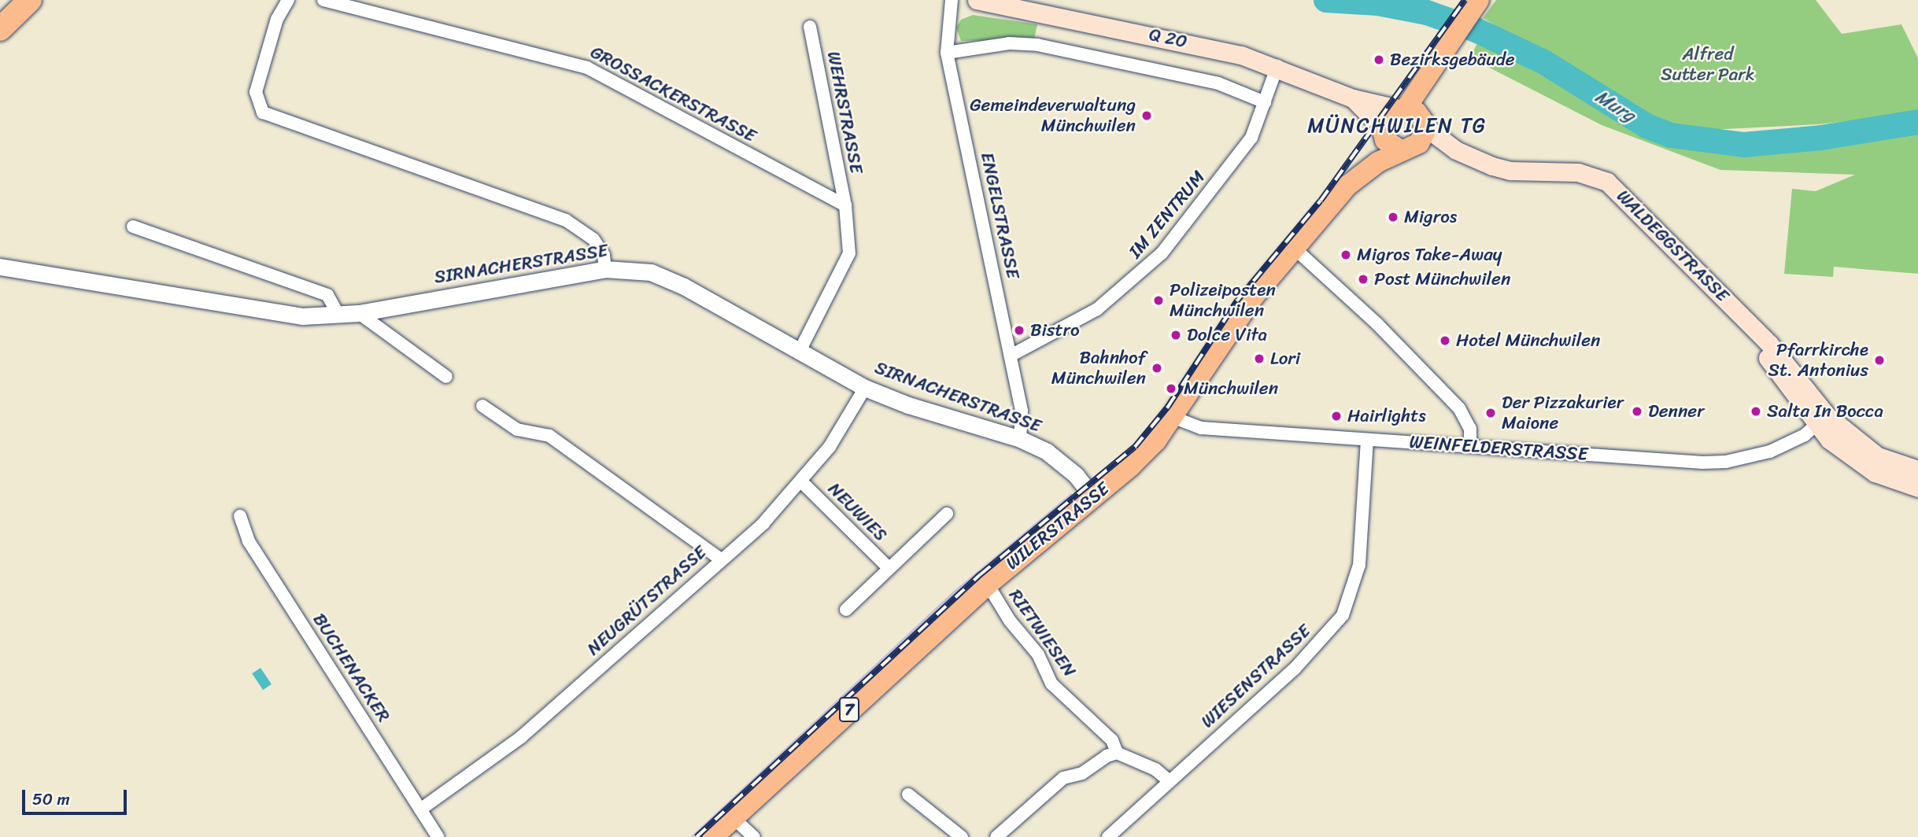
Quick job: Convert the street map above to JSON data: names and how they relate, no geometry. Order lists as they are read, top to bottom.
{
  "streets": {
    "main road": [
      "Q 20",
      "WALDEGGSTRASSE",
      "WILERSTRASSE",
      "7"
    ],
    "street": [
      "GROSSACKERSTRASSE",
      "WEHRSTRASSE",
      "IM ZENTRUM",
      "ENGELSTRASSE",
      "SIRNACHERSTRASSE",
      "WEINFELDERSTRASSE",
      "NEUWIES",
      "NEUGRÜTSTRASSE",
      "RIETWIESEN",
      "BUCHENACKER",
      "WIESENSTRASSE"
    ]
  },
  "crossings": [
    ["Q 20", "IM ZENTRUM"],
    ["Q 20", "WALDEGGSTRASSE"],
    ["Q 20", "WILERSTRASSE"],
    ["GROSSACKERSTRASSE", "WEHRSTRASSE"],
    ["IM ZENTRUM", "ENGELSTRASSE"],
    ["ENGELSTRASSE", "SIRNACHERSTRASSE"],
    ["WALDEGGSTRASSE", "WEINFELDERSTRASSE"],
    ["WALDEGGSTRASSE", "WILERSTRASSE"],
    ["SIRNACHERSTRASSE", "WILERSTRASSE"],
    ["SIRNACHERSTRASSE", "NEUGRÜTSTRASSE"],
    ["WEINFELDERSTRASSE", "WILERSTRASSE"],
    ["WEINFELDERSTRASSE", "WIESENSTRASSE"],
    ["NEUWIES", "NEUGRÜTSTRASSE"],
    ["WILERSTRASSE", "RIETWIESEN"],
    ["NEUGRÜTSTRASSE", "BUCHENACKER"]
  ],
  "districts": ["MÜNCHWILEN TG"],
  "water": ["Murg"],
  "parks": ["Alfred Sutter Park"],
  "places": [
    "Bezirksgebäude",
    "Gemeindeverwaltung Münchwilen",
    "Migros",
    "Migros Take-Away",
    "Post Münchwilen",
    "Polizeiposten Münchwilen",
    "Bistro",
    "Dolce Vita",
    "Hotel Münchwilen",
    "Lori",
    "Pfarrkirche St. Antonius",
    "Bahnhof Münchwilen",
    "Münchwilen",
    "Denner",
    "Salta In Bocca",
    "Der Pizzakurier Maione",
    "Hairlights"
  ],
  "scale_bar": "50 m"
}
